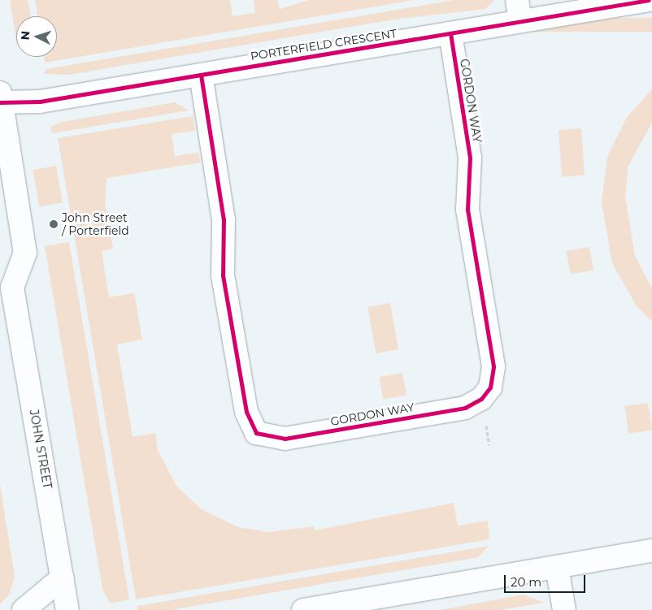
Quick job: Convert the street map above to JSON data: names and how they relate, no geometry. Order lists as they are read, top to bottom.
{
  "streets": {
    "street": ["PORTERFIELD CRESCENT", "GORDON WAY", "JOHN STREET"]
  },
  "crossings": [
    ["PORTERFIELD CRESCENT", "GORDON WAY"],
    ["PORTERFIELD CRESCENT", "JOHN STREET"]
  ],
  "places": ["John Street / Porterfield"],
  "scale_bar": "20 m",
  "north": "left"
}
